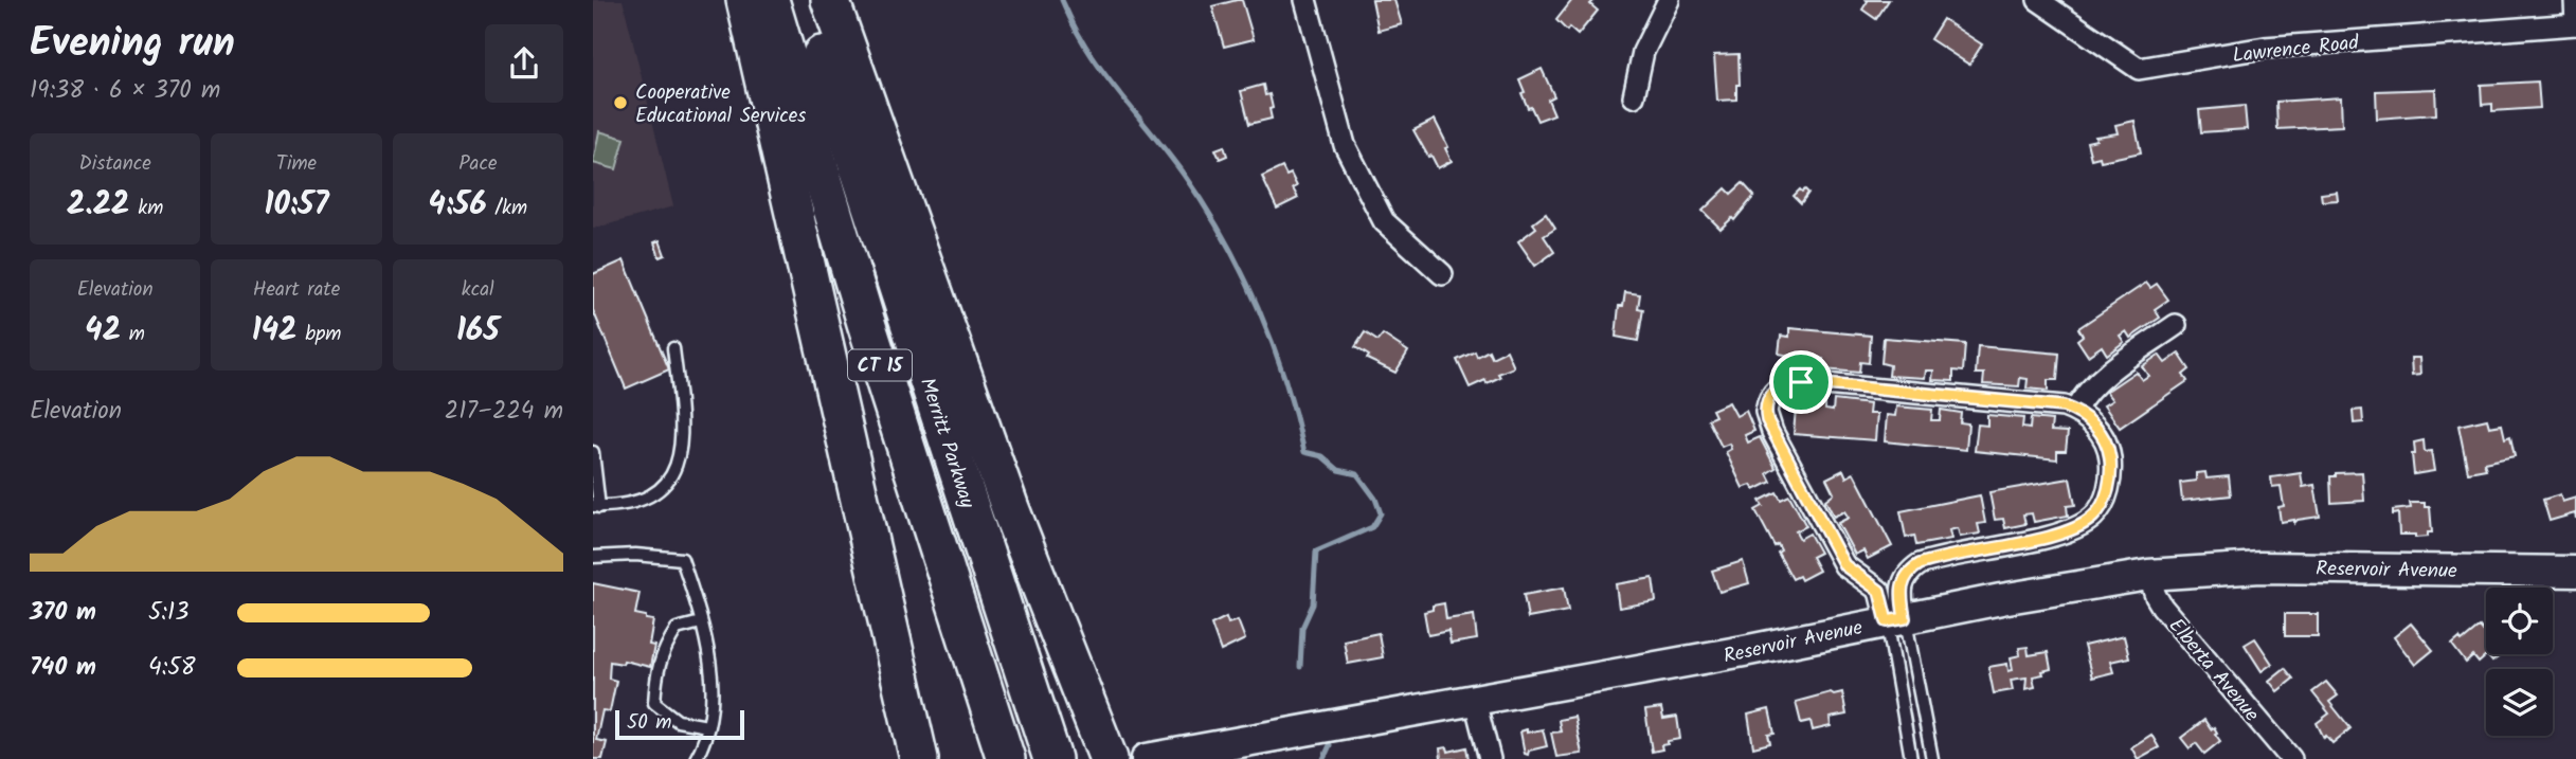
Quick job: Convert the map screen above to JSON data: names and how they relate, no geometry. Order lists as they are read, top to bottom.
{
  "streets": {
    "highway": ["CT 15", "Merritt Parkway"],
    "main road": ["Reservoir Avenue"],
    "street": ["Lawrence Road", "Elberta Avenue"]
  },
  "crossings": [
    ["Reservoir Avenue", "Elberta Avenue"]
  ],
  "places": ["Cooperative Educational Services"],
  "scale_bar": "50 m",
  "page": {
    "heading": ["Evening run", "19:38 · 6 × 370 m"],
    "stats": [
      ["Distance", "2.22 km"],
      ["Time", "10:57"],
      ["Pace", "4:56 /km"],
      ["Elevation", "42 m"],
      ["Heart rate", "142 bpm"],
      ["kcal", "165"]
    ],
    "chart": ["Elevation", "217–224 m"],
    "list": [
      {
        "name": "370 m",
        "note": "5:13"
      },
      {
        "name": "740 m",
        "note": "4:58"
      }
    ],
    "scale": "50 m"
  }
}
